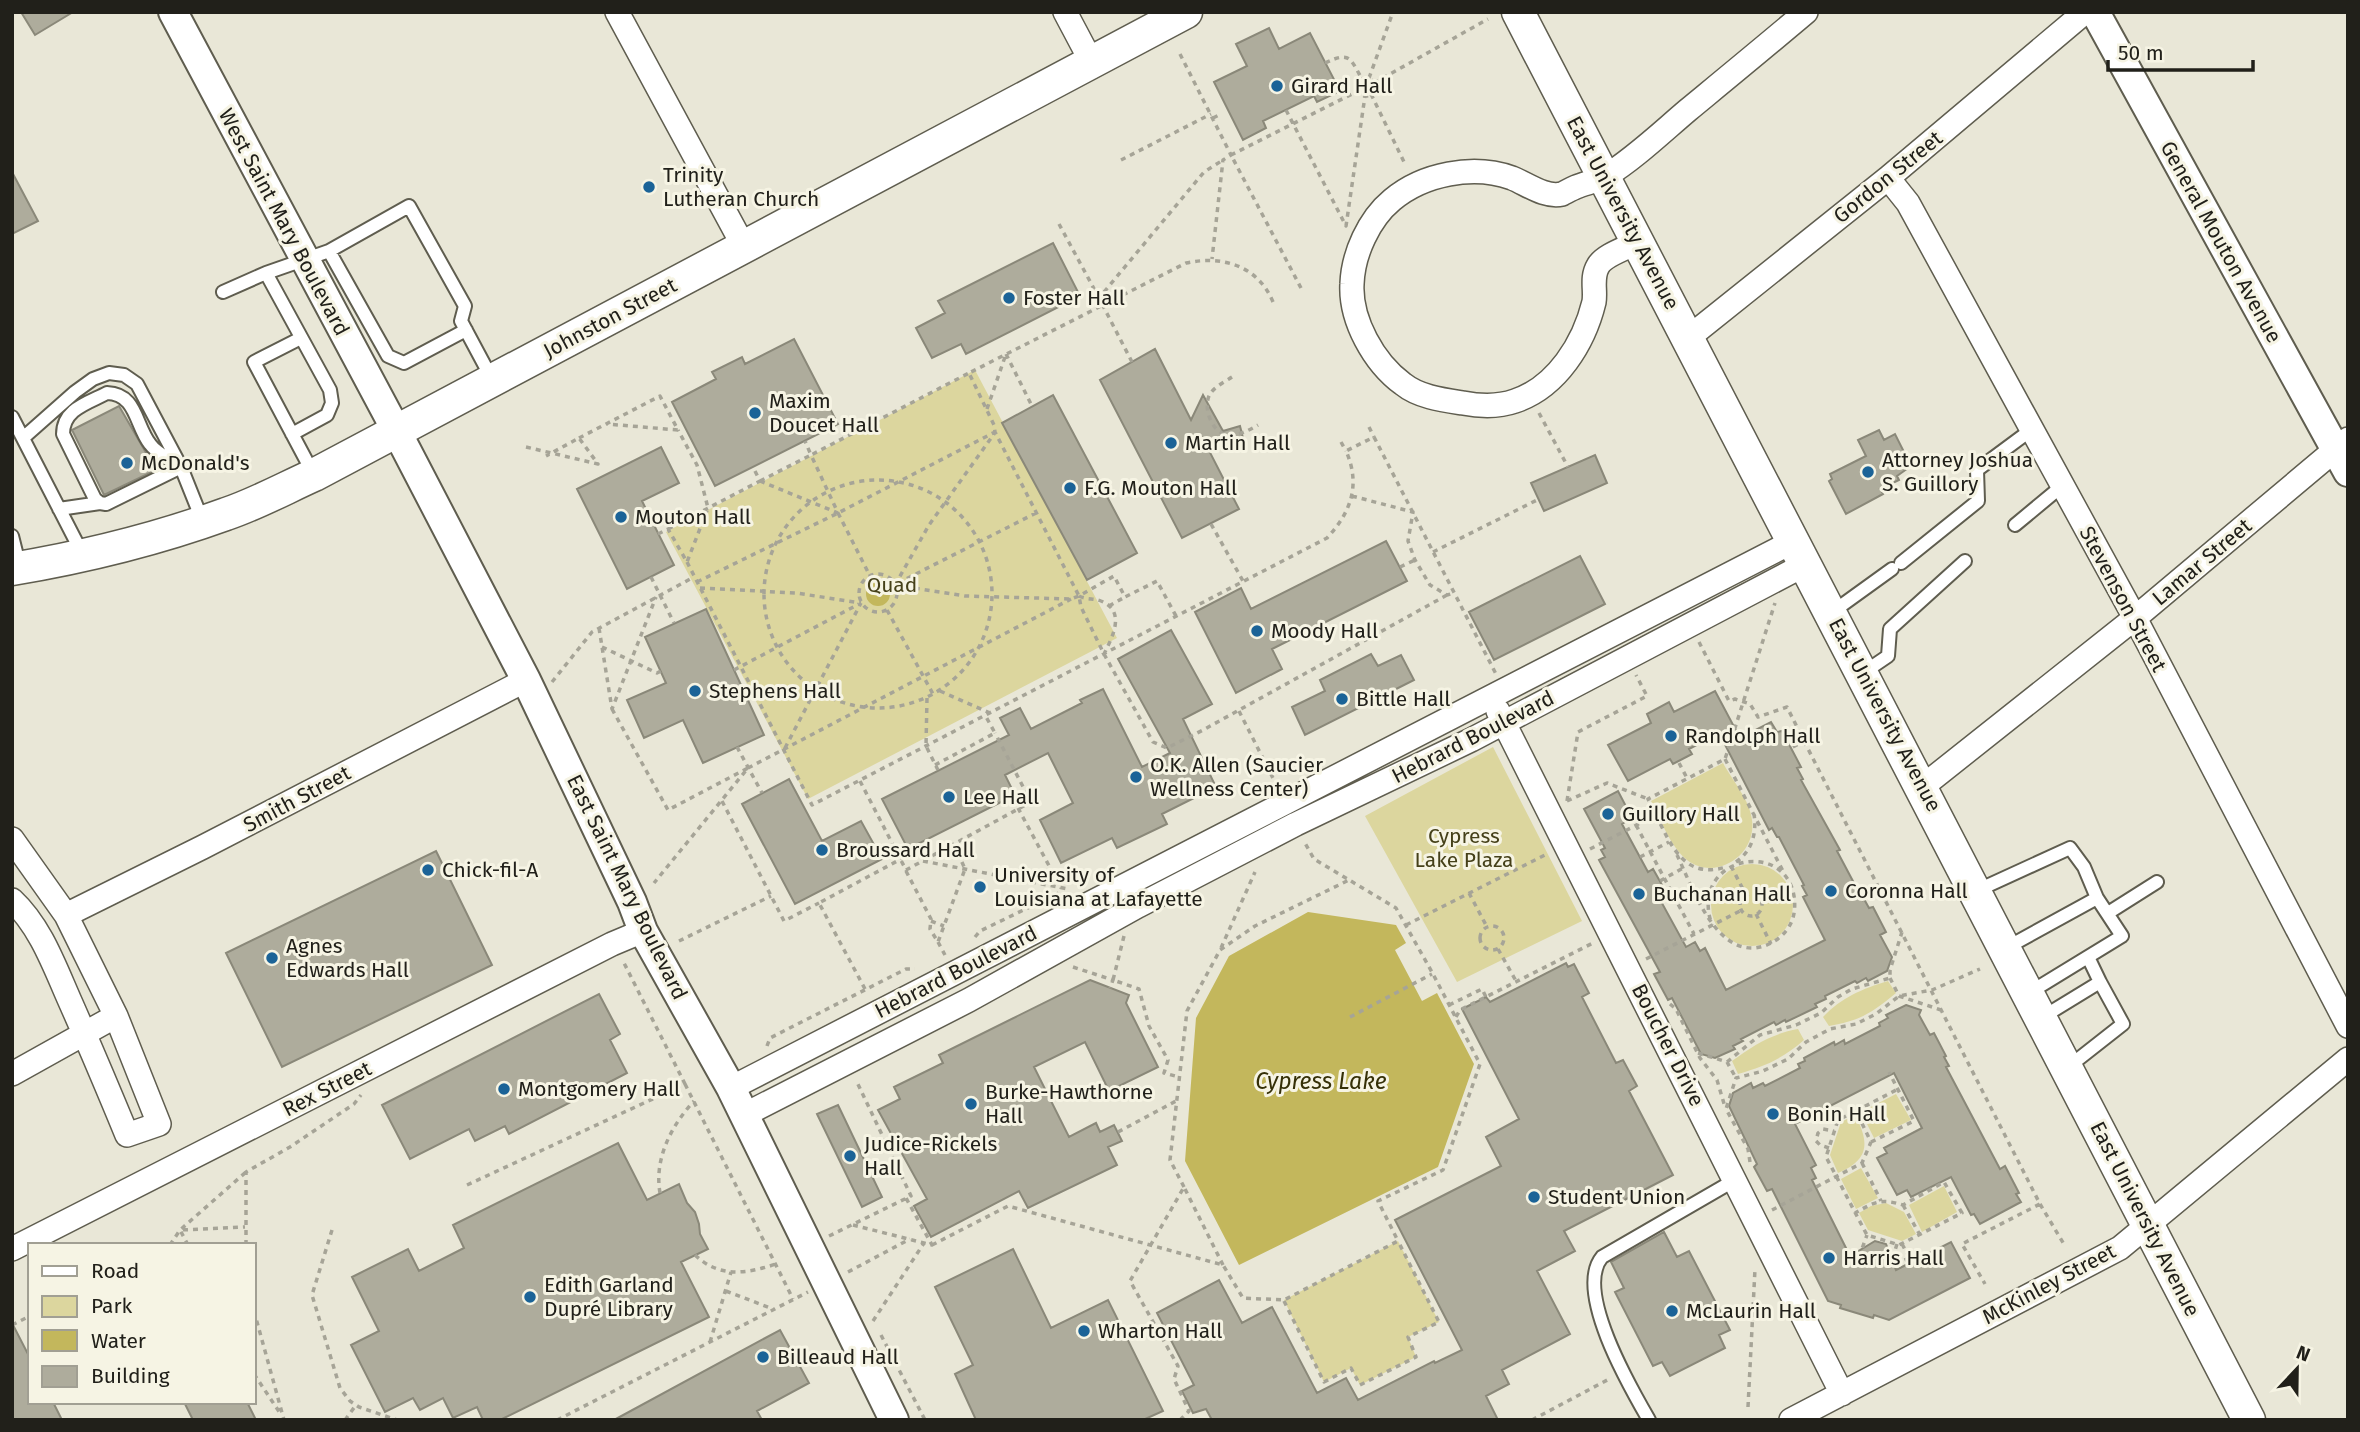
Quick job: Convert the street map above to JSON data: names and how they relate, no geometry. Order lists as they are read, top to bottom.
{
  "streets": {
    "main road": ["East University Avenue", "Johnston Street"],
    "street": [
      "Gordon Street",
      "West Saint Mary Boulevard",
      "General Mouton Avenue",
      "Lamar Street",
      "Stevenson Street",
      "Hebrard Boulevard",
      "Smith Street",
      "East Saint Mary Boulevard",
      "Boucher Drive",
      "Rex Street",
      "McKinley Street"
    ]
  },
  "crossings": [
    ["Gordon Street", "East University Avenue"],
    ["Gordon Street", "Stevenson Street"],
    ["East University Avenue", "Lamar Street"],
    ["East University Avenue", "Hebrard Boulevard"],
    ["East University Avenue", "McKinley Street"],
    ["West Saint Mary Boulevard", "Johnston Street"],
    ["West Saint Mary Boulevard", "East Saint Mary Boulevard"],
    ["General Mouton Avenue", "Lamar Street"],
    ["Johnston Street", "East Saint Mary Boulevard"],
    ["Lamar Street", "Stevenson Street"],
    ["Hebrard Boulevard", "East Saint Mary Boulevard"],
    ["Hebrard Boulevard", "Boucher Drive"],
    ["Smith Street", "East Saint Mary Boulevard"],
    ["East Saint Mary Boulevard", "Rex Street"],
    ["Boucher Drive", "McKinley Street"]
  ],
  "water": ["Cypress Lake"],
  "parks": ["Quad", "Cypress Lake Plaza"],
  "places": [
    "Girard Hall",
    "Trinity Lutheran Church",
    "Foster Hall",
    "Maxim Doucet Hall",
    "Martin Hall",
    "McDonald's",
    "Attorney Joshua S. Guillory",
    "F.G. Mouton Hall",
    "Mouton Hall",
    "Moody Hall",
    "Stephens Hall",
    "Bittle Hall",
    "Randolph Hall",
    "O.K. Allen (Saucier Wellness Center)",
    "Lee Hall",
    "Guillory Hall",
    "Broussard Hall",
    "Chick-fil-A",
    "University of Louisiana at Lafayette",
    "Coronna Hall",
    "Buchanan Hall",
    "Agnes Edwards Hall",
    "Montgomery Hall",
    "Burke-Hawthorne Hall",
    "Bonin Hall",
    "Judice-Rickels Hall",
    "Student Union",
    "Harris Hall",
    "Edith Garland Dupré Library",
    "McLaurin Hall",
    "Wharton Hall",
    "Billeaud Hall"
  ],
  "legend": [
    "Road",
    "Park",
    "Water",
    "Building"
  ],
  "scale_bar": "50 m",
  "north": "top"
}
